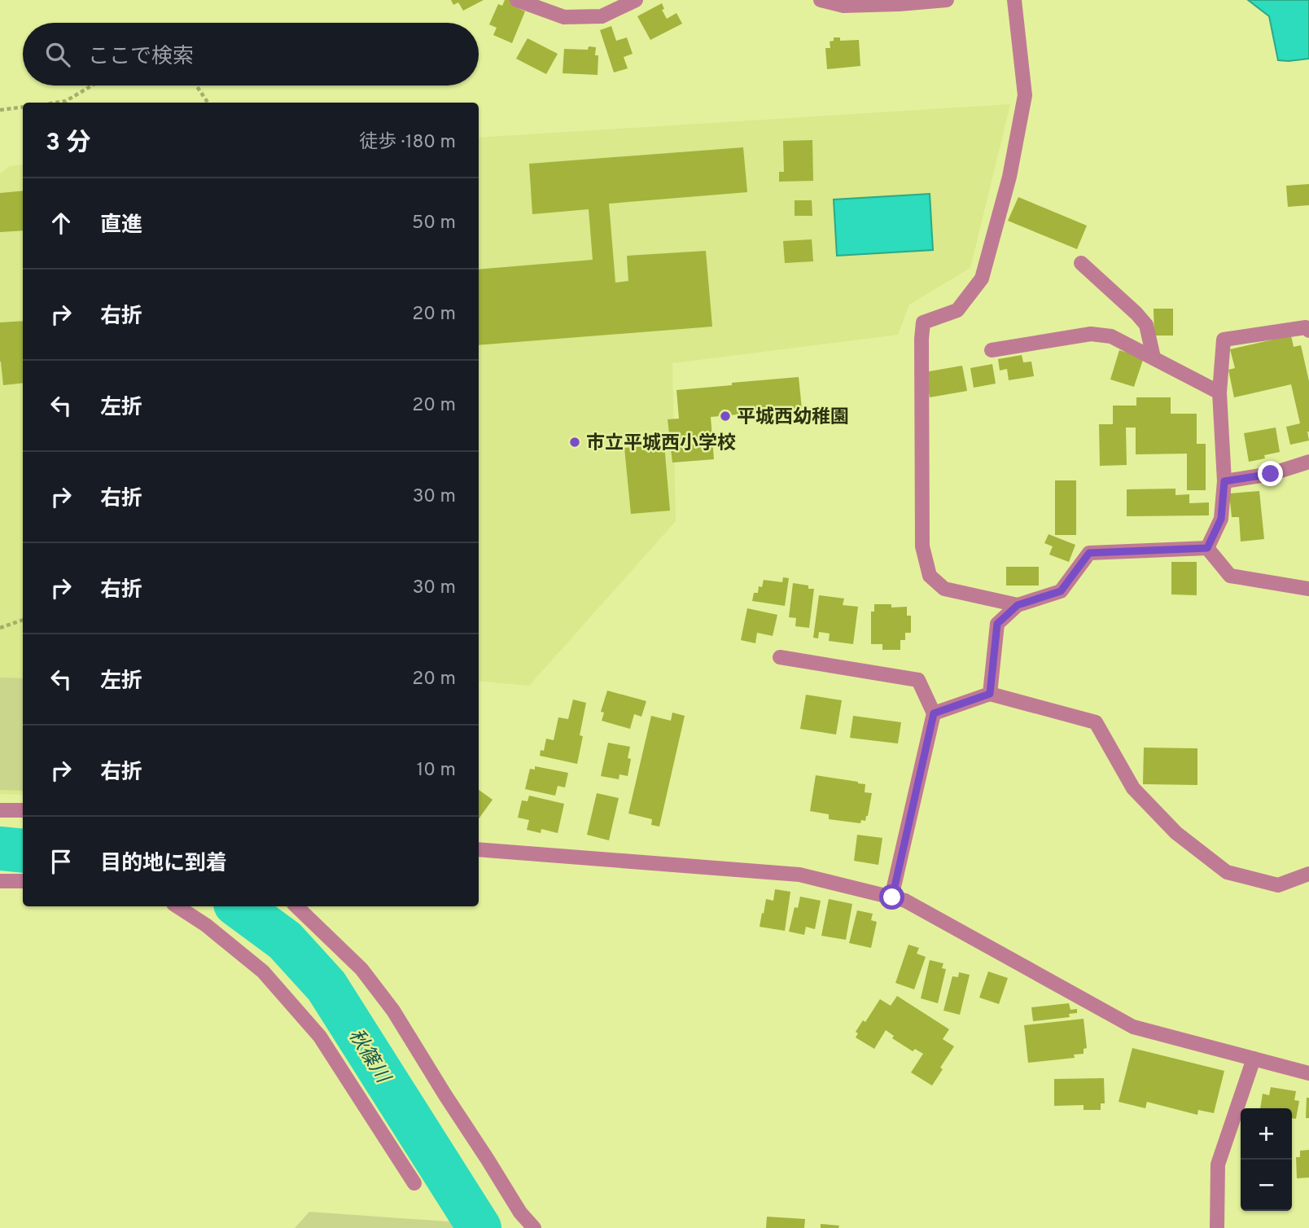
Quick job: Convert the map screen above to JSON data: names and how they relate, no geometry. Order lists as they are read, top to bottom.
{
  "water": ["秋篠川"],
  "places": ["平城西幼稚園", "市立平城西小学校"],
  "page": {
    "search": "ここで検索",
    "heading": ["3 分", "徒歩 · 180 m"],
    "list": [
      ["直進", "50 m"],
      ["右折", "20 m"],
      ["左折", "20 m"],
      ["右折", "30 m"],
      ["右折", "30 m"],
      ["左折", "20 m"],
      ["右折", "10 m"],
      "目的地に到着"
    ],
    "map_buttons": ["+", "−"]
  }
}
